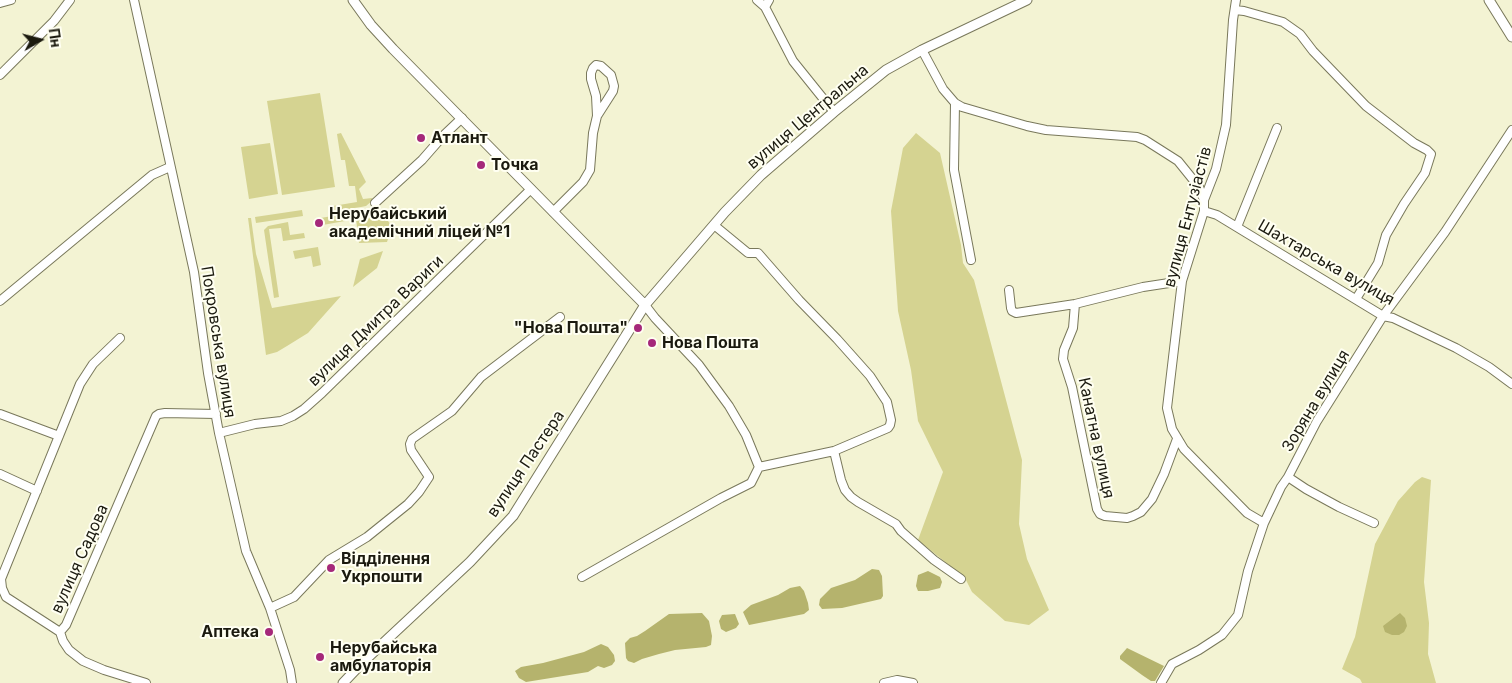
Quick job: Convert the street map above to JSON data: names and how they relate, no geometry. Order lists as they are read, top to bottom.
{
  "streets": {
    "street": [
      "вулиця Центральна",
      "вулиця Ентузіастів",
      "Шахтарська вулиця",
      "вулиця Дмитра Вариги",
      "Покровська вулиця",
      "Зоряна вулиця",
      "Канатна вулиця",
      "вулиця Пастера",
      "вулиця Садова"
    ]
  },
  "crossings": [
    ["вулиця Центральна", "вулиця Пастера"],
    ["вулиця Ентузіастів", "Шахтарська вулиця"],
    ["вулиця Ентузіастів", "Зоряна вулиця"],
    ["вулиця Ентузіастів", "Канатна вулиця"],
    ["Шахтарська вулиця", "Зоряна вулиця"],
    ["вулиця Дмитра Вариги", "Покровська вулиця"],
    ["Покровська вулиця", "вулиця Садова"]
  ],
  "places": [
    "Атлант",
    "Точка",
    "Нерубайський академічний ліцей №1",
    "\"Нова Пошта\"",
    "Нова Пошта",
    "Відділення Укрпошти",
    "Аптека",
    "Нерубайська амбулаторія"
  ],
  "north": "right"
}
